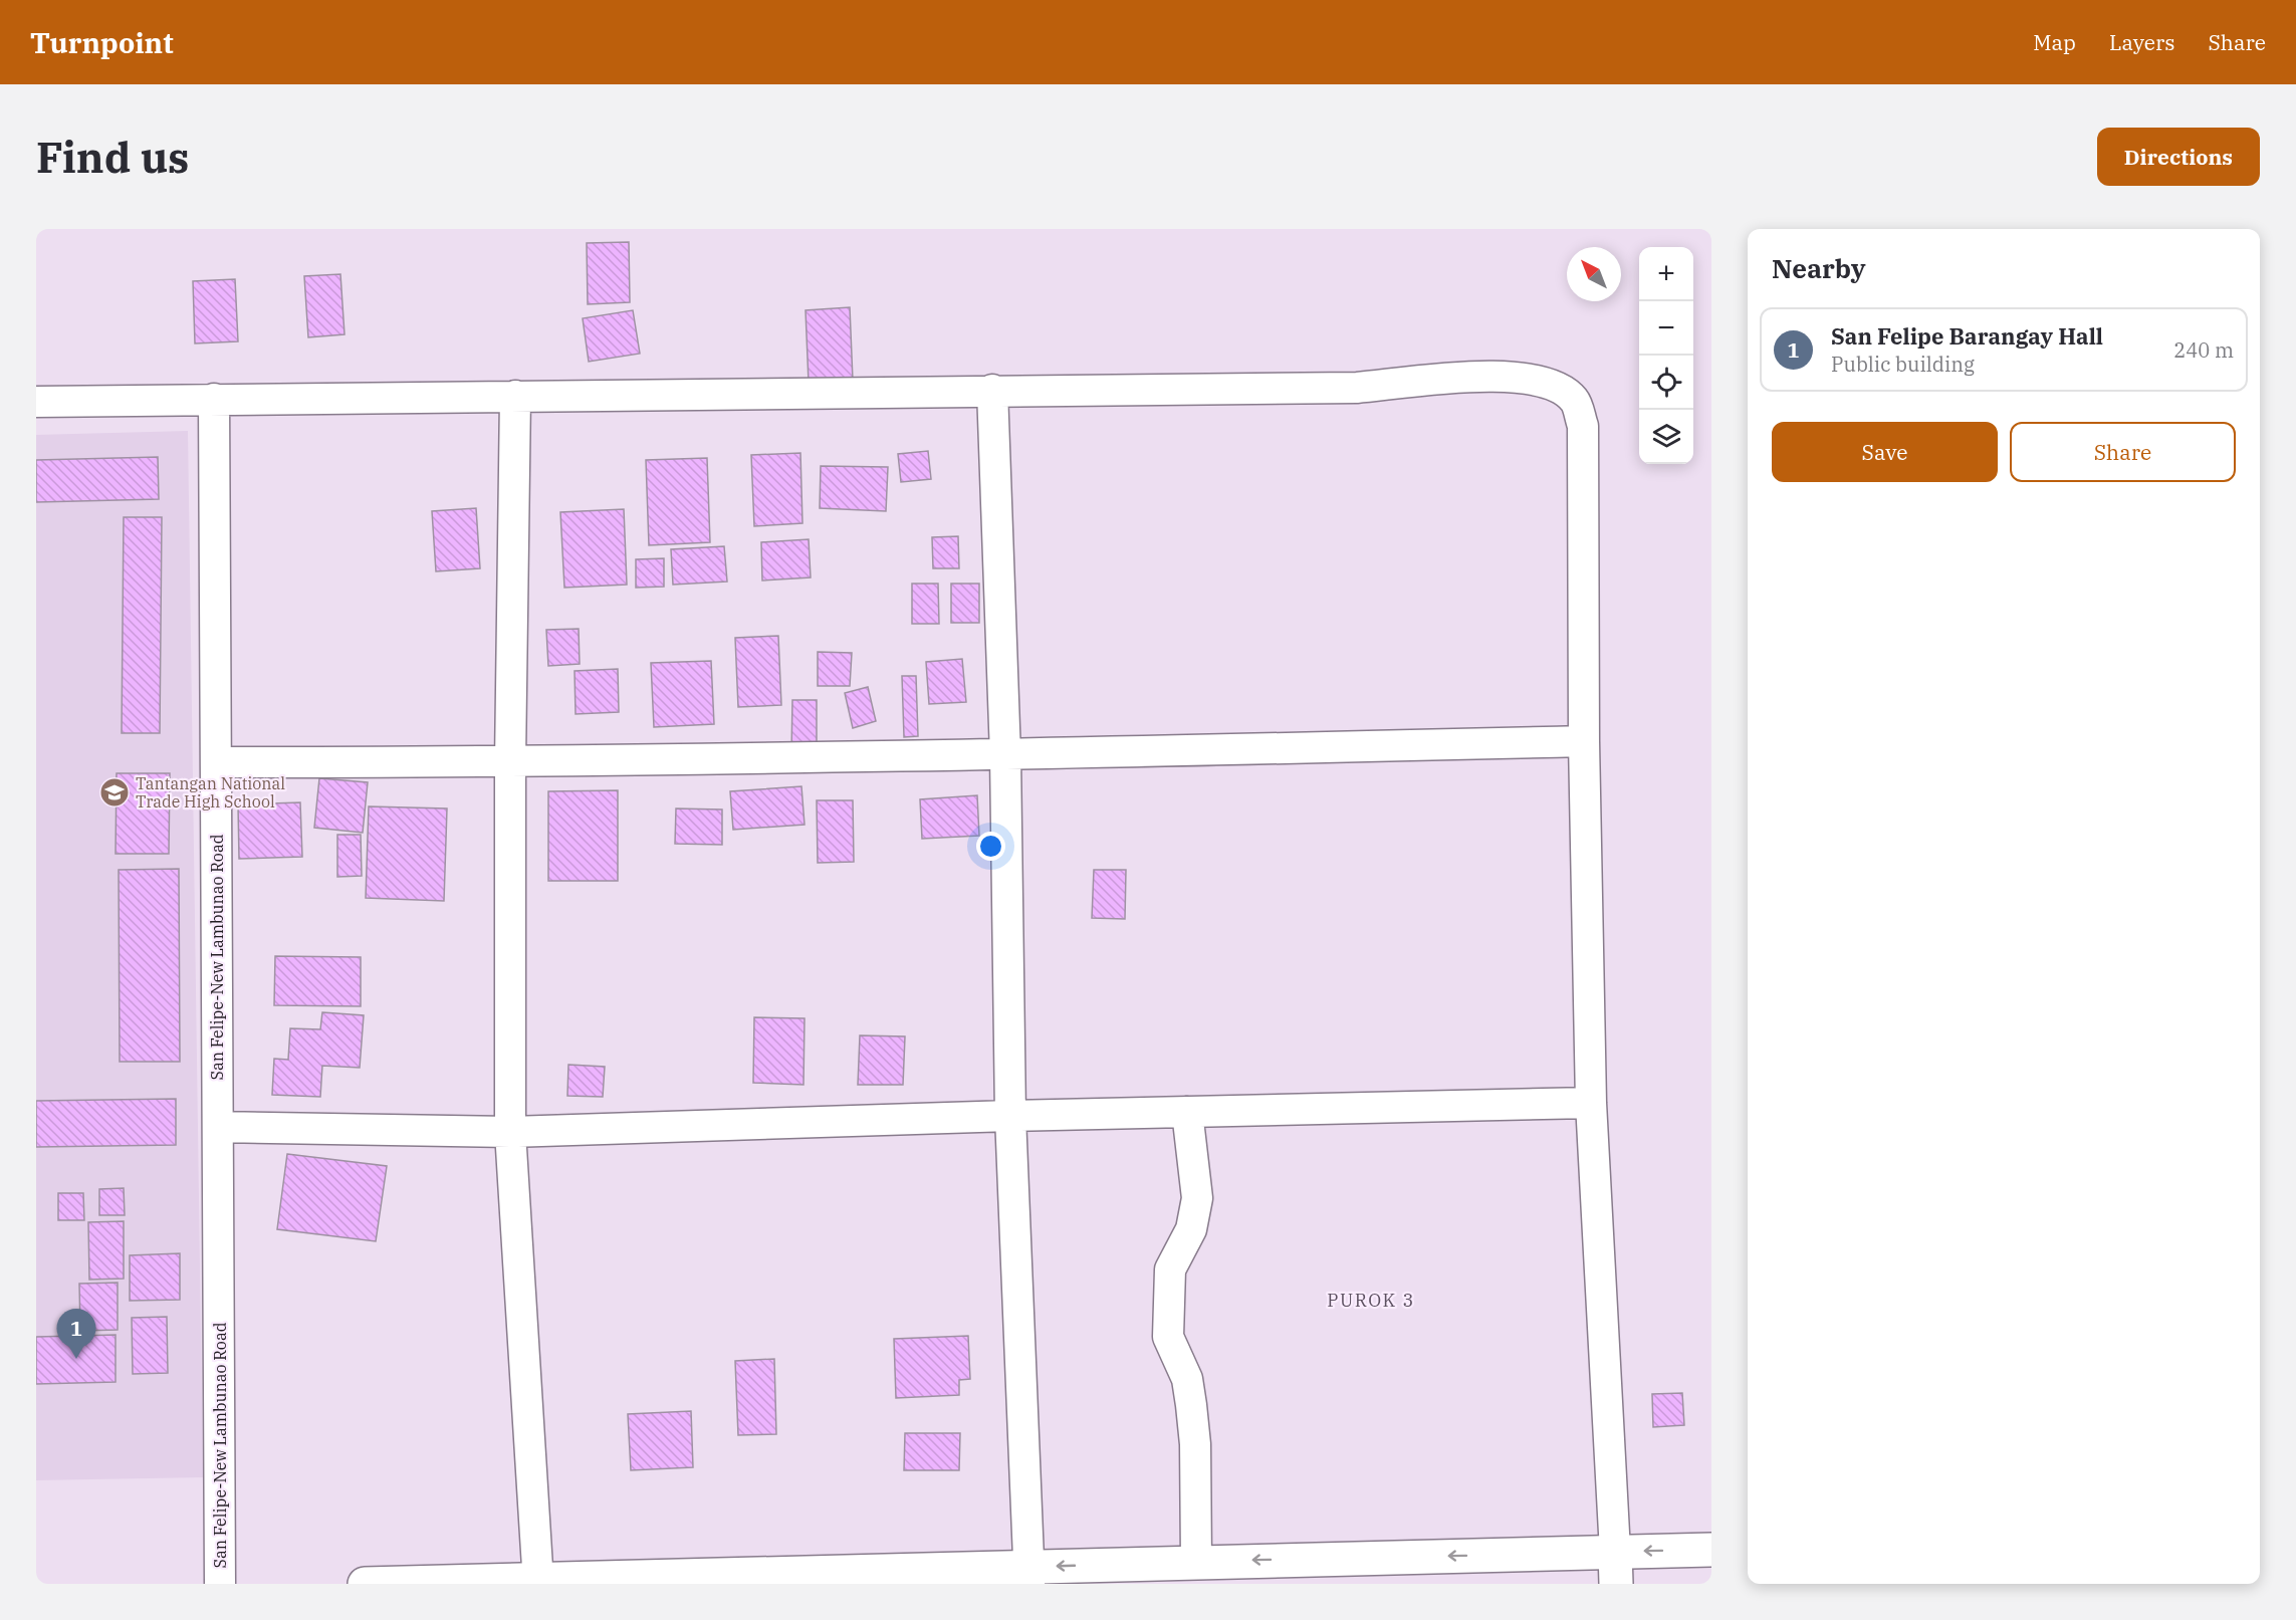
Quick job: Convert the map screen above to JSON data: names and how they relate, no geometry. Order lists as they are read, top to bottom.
{
  "streets": {
    "street": ["San Felipe-New Lambunao Road"]
  },
  "districts": ["PUROK 3"],
  "places": {
    "school or university": ["Tantangan National Trade High School"]
  },
  "north": "top left",
  "page": {
    "header": "Turnpoint",
    "nav": ["Map", "Layers", "Share"],
    "buttons": [
      "Directions",
      ["Save", "Share"]
    ],
    "title": "Find us",
    "heading": "Nearby",
    "map_buttons": ["+", "−"],
    "list": [
      {
        "mark": "1",
        "name": "San Felipe Barangay Hall",
        "note": "Public building",
        "value": "240 m"
      }
    ],
    "pins": "1"
  }
}
